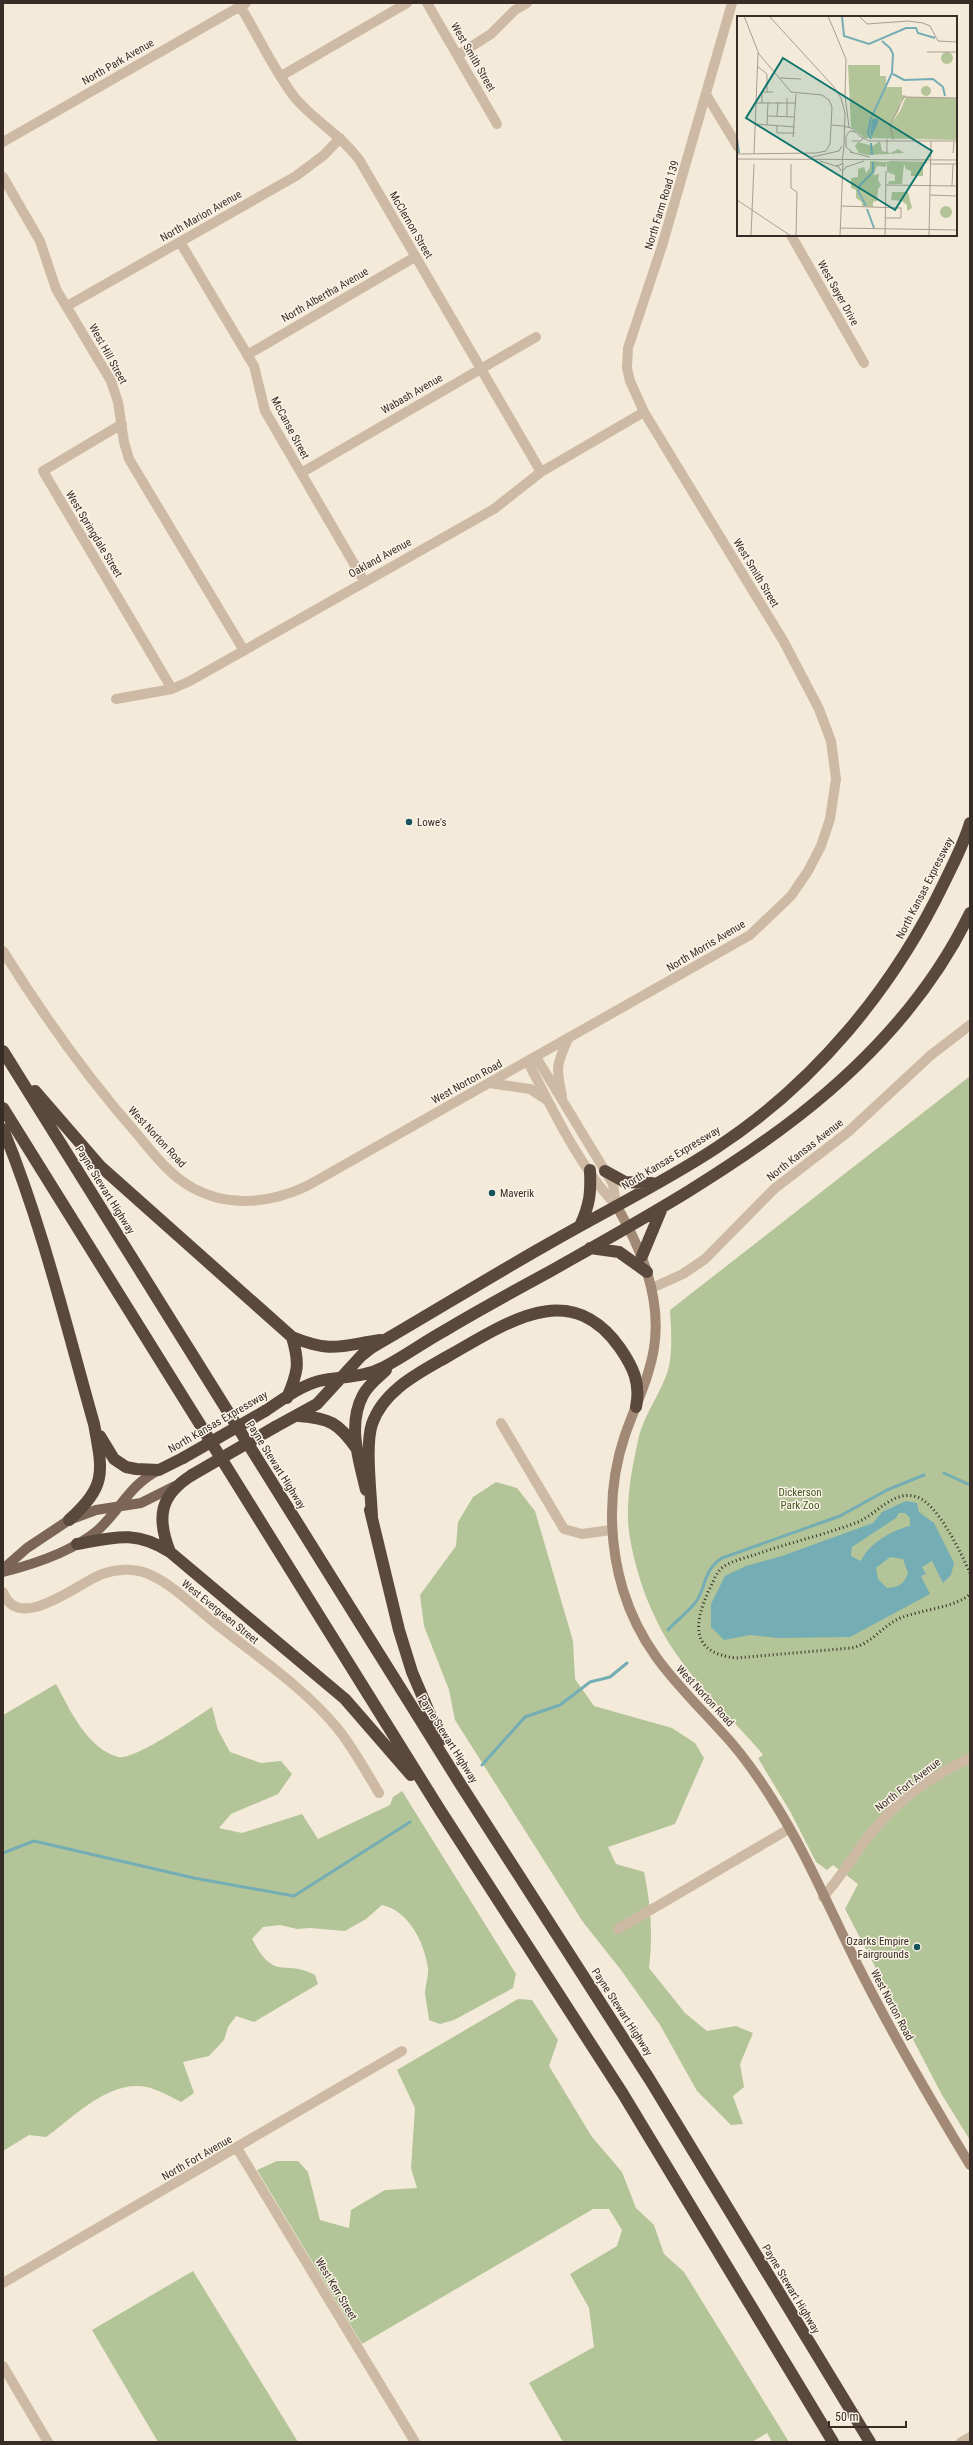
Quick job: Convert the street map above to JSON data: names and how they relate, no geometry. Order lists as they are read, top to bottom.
{
  "streets": {
    "highway": ["North Kansas Expressway", "Payne Stewart Highway"],
    "main road": ["West Norton Road"],
    "street": [
      "West Smith Street",
      "North Park Avenue",
      "North Farm Road 139",
      "North Marion Avenue",
      "McClernon Street",
      "West Sayer Drive",
      "North Albertha Avenue",
      "West Hill Street",
      "Wabash Avenue",
      "McCanse Street",
      "West Springdale Street",
      "Oakland Avenue",
      "North Morris Avenue",
      "North Kansas Avenue",
      "West Evergreen Street",
      "North Fort Avenue",
      "West Kerr Street"
    ]
  },
  "crossings": [
    ["West Smith Street", "North Farm Road 139"],
    ["West Smith Street", "Oakland Avenue"],
    ["West Smith Street", "North Morris Avenue"],
    ["North Park Avenue", "McClernon Street"],
    ["North Farm Road 139", "Oakland Avenue"],
    ["North Marion Avenue", "McClernon Street"],
    ["North Marion Avenue", "West Hill Street"],
    ["North Marion Avenue", "McCanse Street"],
    ["McClernon Street", "North Albertha Avenue"],
    ["McClernon Street", "Wabash Avenue"],
    ["McClernon Street", "Oakland Avenue"],
    ["North Albertha Avenue", "McCanse Street"],
    ["West Hill Street", "West Springdale Street"],
    ["West Hill Street", "Oakland Avenue"],
    ["Wabash Avenue", "McCanse Street"],
    ["McCanse Street", "Oakland Avenue"],
    ["West Springdale Street", "Oakland Avenue"],
    ["North Kansas Expressway", "West Norton Road"],
    ["North Morris Avenue", "West Norton Road"],
    ["West Norton Road", "North Kansas Avenue"],
    ["West Norton Road", "North Fort Avenue"],
    ["North Fort Avenue", "West Kerr Street"]
  ],
  "parks": ["Dickerson Park Zoo"],
  "places": ["Lowe's", "Maverik", "Ozarks Empire Fairgrounds"],
  "scale_bar": "50 m"
}
